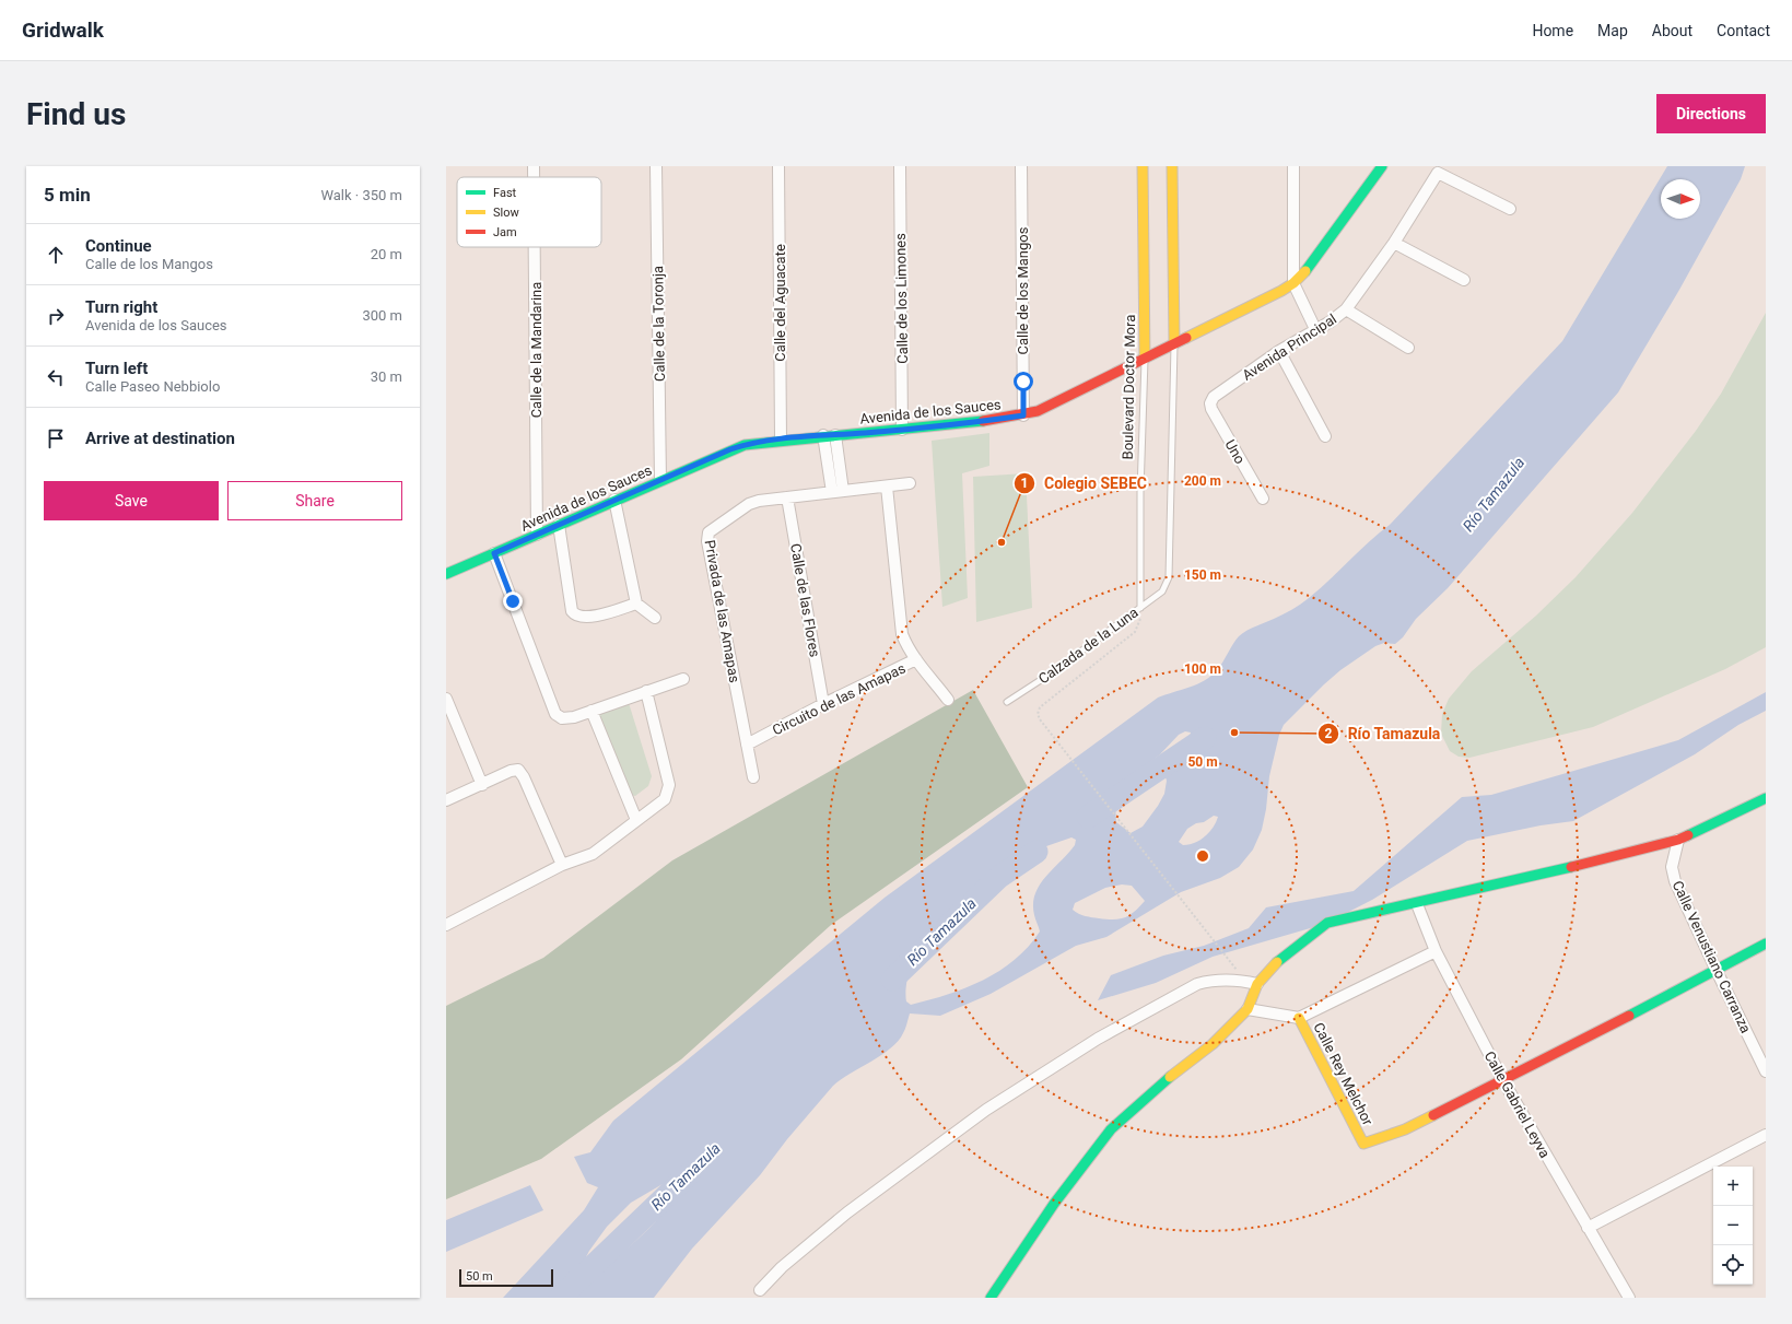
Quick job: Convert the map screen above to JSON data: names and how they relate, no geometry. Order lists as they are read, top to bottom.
{
  "streets": {
    "street": [
      "Calle de los Mangos",
      "Calle de los Limones",
      "Calle del Aguacate",
      "Calle de la Toronja",
      "Avenida Principal",
      "Calle de la Mandarina",
      "Boulevard Doctor Mora",
      "Avenida de los Sauces",
      "Uno",
      "Calle de las Flores",
      "Privada de las Amapas",
      "Circuito de las Amapas",
      "Calle Venustiano Carranza",
      "Calle Rey Melchor",
      "Calle Gabriel Leyva"
    ],
    "lane": ["Calzada de la Luna"]
  },
  "crossings": [
    ["Calle de los Mangos", "Avenida de los Sauces"],
    ["Calle de los Limones", "Avenida de los Sauces"],
    ["Calle del Aguacate", "Avenida de los Sauces"],
    ["Calle de la Toronja", "Avenida de los Sauces"],
    ["Avenida Principal", "Uno"],
    ["Calle de la Mandarina", "Avenida de los Sauces"],
    ["Boulevard Doctor Mora", "Avenida de los Sauces"],
    ["Boulevard Doctor Mora", "Calzada de la Luna"],
    ["Avenida de los Sauces", "Calzada de la Luna"],
    ["Calle de las Flores", "Privada de las Amapas"],
    ["Calle de las Flores", "Circuito de las Amapas"],
    ["Privada de las Amapas", "Circuito de las Amapas"],
    ["Calle Rey Melchor", "Calle Gabriel Leyva"]
  ],
  "water": ["Río Tamazula"],
  "places": ["Colegio SEBEC", "Río Tamazula"],
  "legend": ["Fast", "Slow", "Jam"],
  "scale_bar": "50 m",
  "north": "right",
  "page": {
    "header": "Gridwalk",
    "nav": [
      "Home",
      "Map",
      "About",
      "Contact"
    ],
    "buttons": [
      "Directions",
      ["Save", "Share"]
    ],
    "title": "Find us",
    "heading": ["5 min", "Walk · 350 m"],
    "list": [
      ["Continue", "Calle de los Mangos", "20 m"],
      ["Turn right", "Avenida de los Sauces", "300 m"],
      ["Turn left", "Calle Paseo Nebbiolo", "30 m"],
      "Arrive at destination"
    ],
    "map_buttons": ["+", "−"],
    "scale": "50 m"
  },
  "rings": [
    "200 m",
    "150 m",
    "100 m",
    "50 m"
  ]
}
